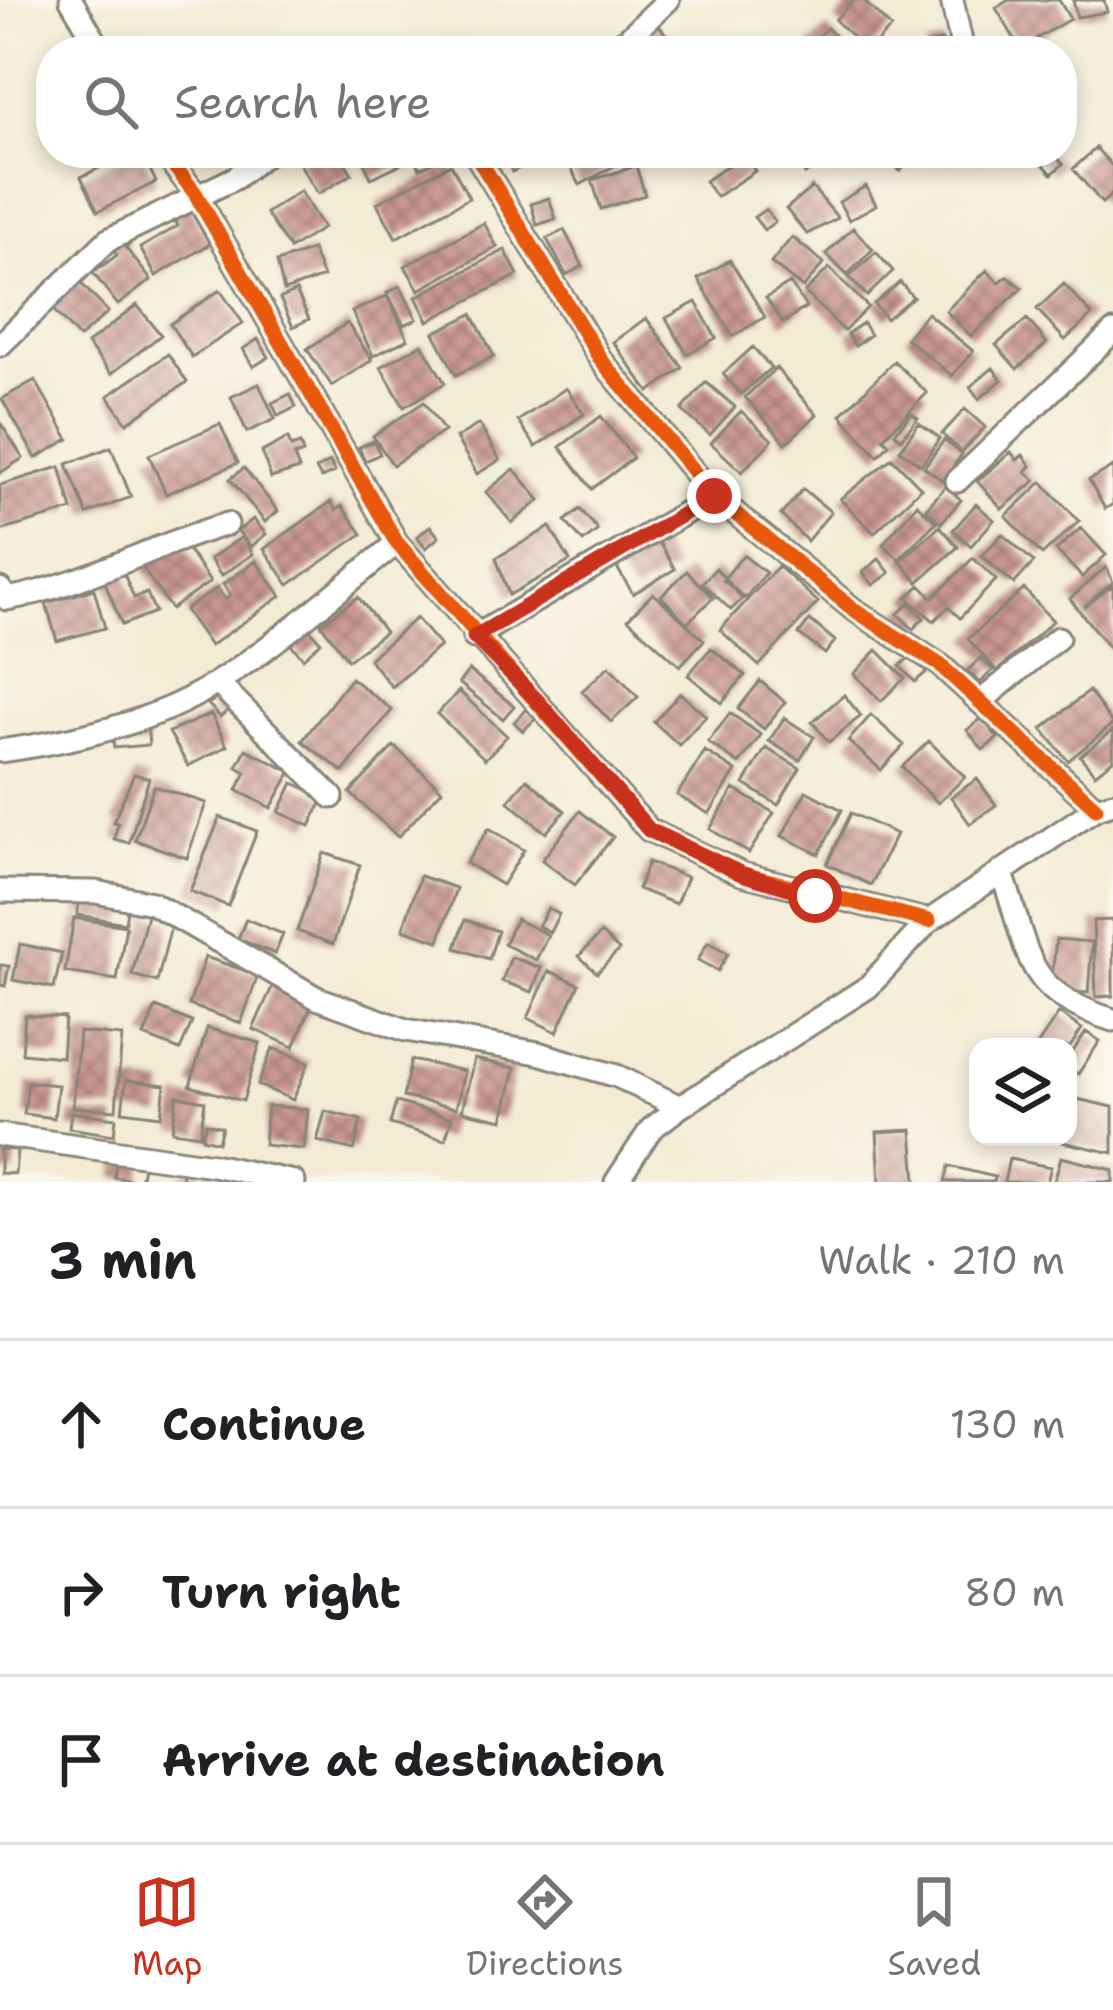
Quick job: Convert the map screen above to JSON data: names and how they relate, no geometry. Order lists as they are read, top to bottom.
{
  "page": {
    "search": "Search here",
    "heading": ["3 min", "Walk · 210 m"],
    "list": [
      ["Continue", "130 m"],
      ["Turn right", "80 m"],
      "Arrive at destination"
    ],
    "nav": ["Map", "Directions", "Saved"]
  }
}
